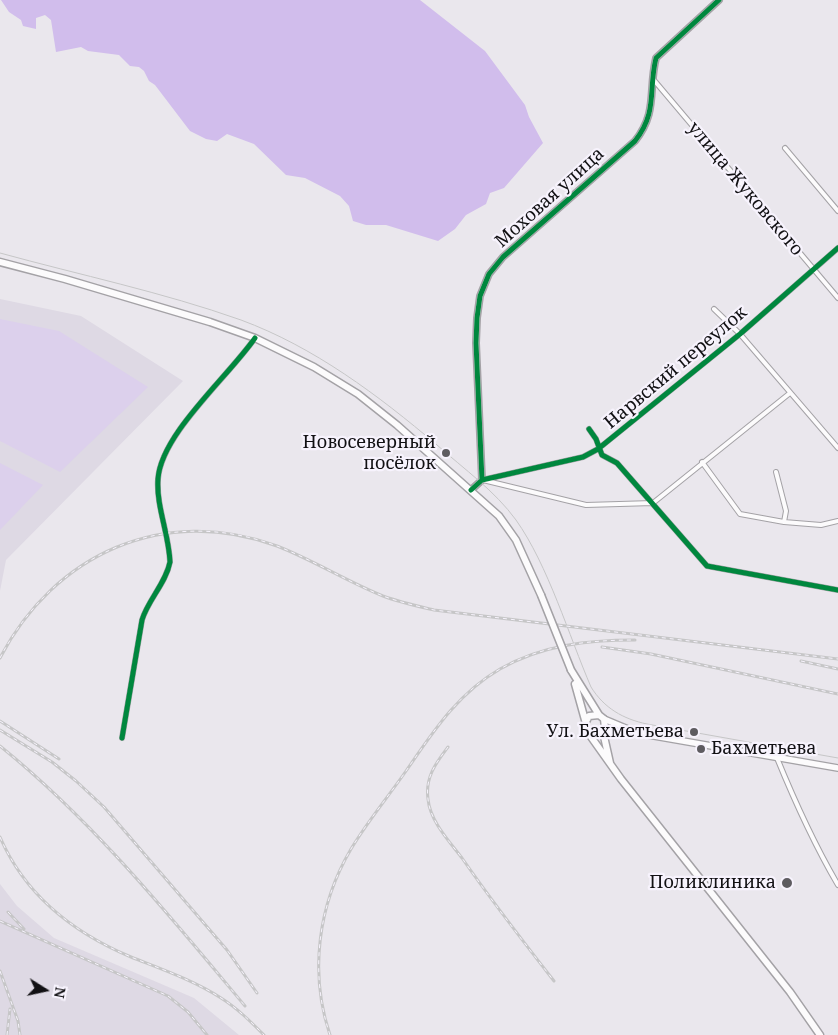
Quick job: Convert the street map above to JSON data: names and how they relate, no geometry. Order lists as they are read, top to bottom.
{
  "streets": {
    "street": ["улица Жуковского", "Моховая улица", "Нарвский переулок"]
  },
  "crossings": [
    ["улица Жуковского", "Моховая улица"],
    ["улица Жуковского", "Нарвский переулок"],
    ["Моховая улица", "Нарвский переулок"]
  ],
  "places": [
    "Новосеверный посёлок",
    "Ул. Бахметьева",
    "Бахметьева",
    "Поликлиника"
  ],
  "north": "right"
}
